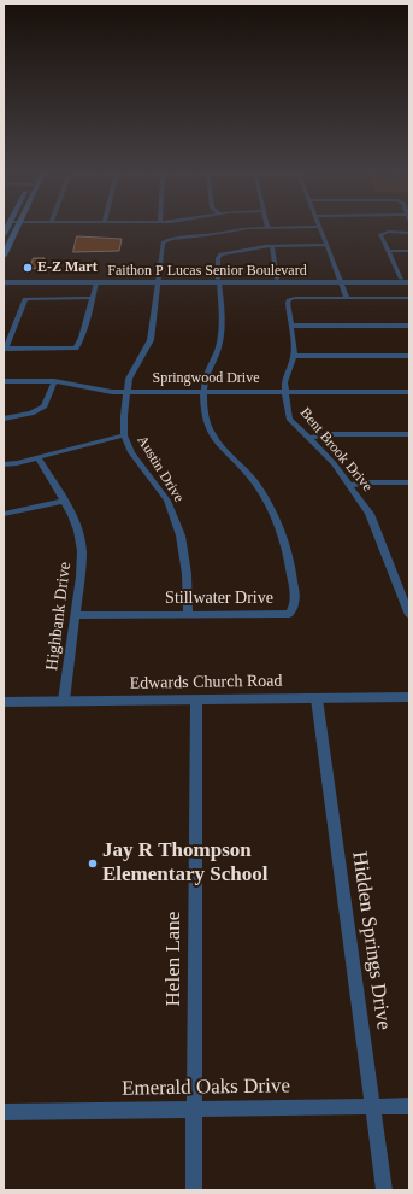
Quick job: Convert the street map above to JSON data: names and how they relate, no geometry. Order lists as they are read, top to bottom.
{
  "streets": {
    "street": [
      "Faithon P Lucas Senior Boulevard",
      "Springwood Drive",
      "Bent Brook Drive",
      "Austin Drive",
      "Stillwater Drive",
      "Highbank Drive",
      "Edwards Church Road",
      "Hidden Springs Drive",
      "Helen Lane",
      "Emerald Oaks Drive"
    ]
  },
  "crossings": [
    ["Faithon P Lucas Senior Boulevard", "Austin Drive"],
    ["Faithon P Lucas Senior Boulevard", "Stillwater Drive"],
    ["Springwood Drive", "Bent Brook Drive"],
    ["Springwood Drive", "Austin Drive"],
    ["Springwood Drive", "Stillwater Drive"],
    ["Austin Drive", "Stillwater Drive"],
    ["Stillwater Drive", "Highbank Drive"],
    ["Highbank Drive", "Edwards Church Road"],
    ["Edwards Church Road", "Hidden Springs Drive"],
    ["Edwards Church Road", "Helen Lane"],
    ["Hidden Springs Drive", "Emerald Oaks Drive"],
    ["Helen Lane", "Emerald Oaks Drive"]
  ],
  "places": ["E-Z Mart", "Jay R Thompson Elementary School"]
}
